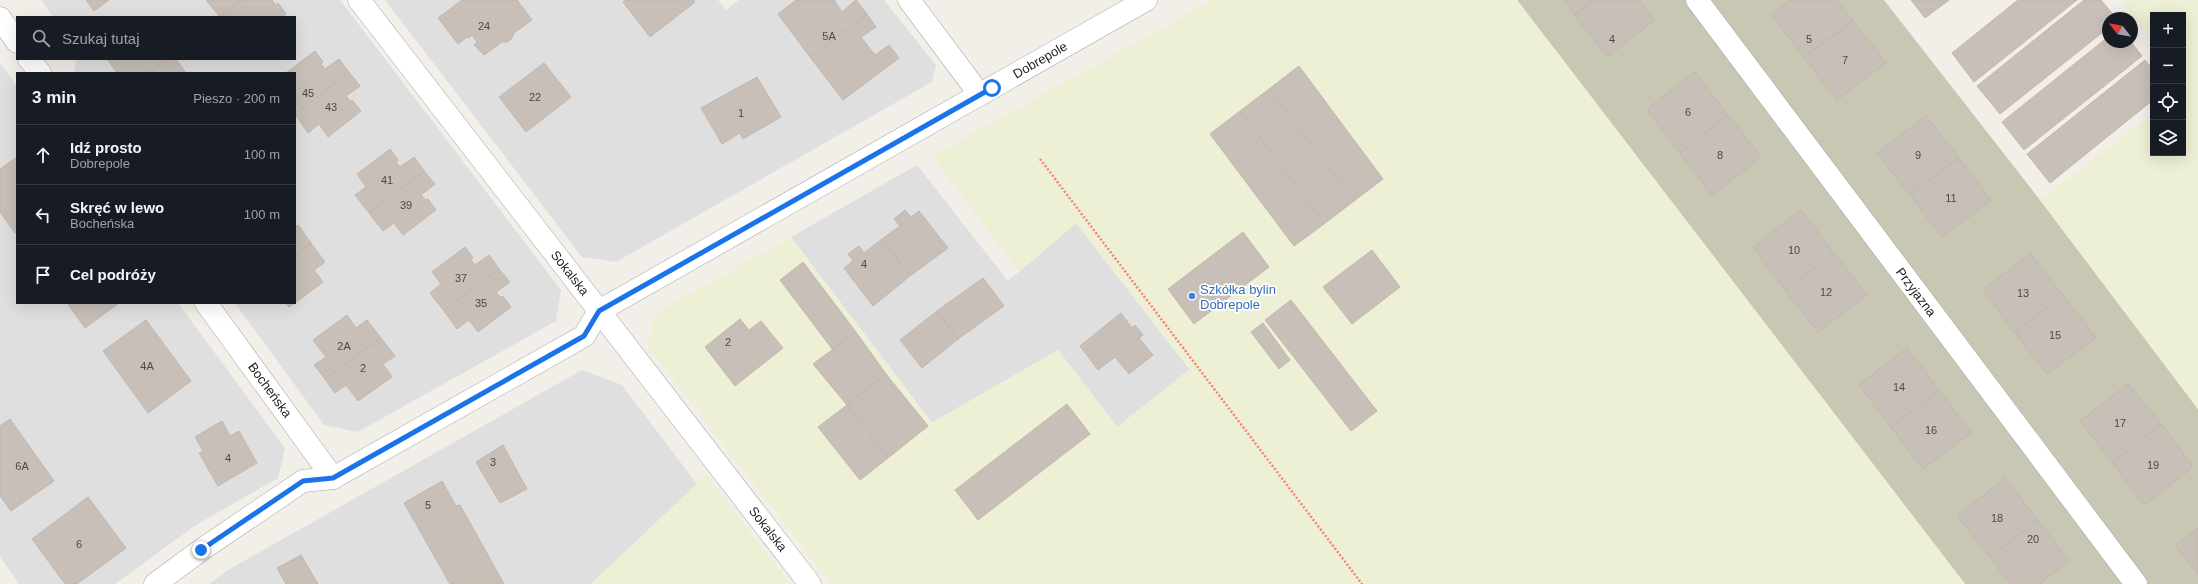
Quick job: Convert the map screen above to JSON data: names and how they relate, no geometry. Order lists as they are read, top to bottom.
{
  "streets": {
    "street": [
      "Dobrepole",
      "Sokalska",
      "Przyjazna",
      "Bocheńska"
    ]
  },
  "crossings": [
    ["Dobrepole", "Sokalska"]
  ],
  "places": ["Szkółka bylin Dobrepole"],
  "house_numbers": [
    "24",
    "5A",
    "4",
    "5",
    "7",
    "45",
    "22",
    "43",
    "6",
    "1",
    "8",
    "9",
    "41",
    "11",
    "39",
    "10",
    "4",
    "37",
    "12",
    "13",
    "35",
    "15",
    "2",
    "2A",
    "4A",
    "2",
    "14",
    "17",
    "16",
    "4",
    "3",
    "19",
    "6A",
    "5",
    "18",
    "20",
    "6"
  ],
  "north": "top left",
  "page": {
    "map_buttons": ["+", "−"],
    "search": "Szukaj tutaj",
    "heading": ["3 min", "Pieszo · 200 m"],
    "list": [
      ["Idź prosto", "Dobrepole", "100 m"],
      ["Skręć w lewo", "Bocheńska", "100 m"],
      "Cel podróży"
    ]
  }
}
